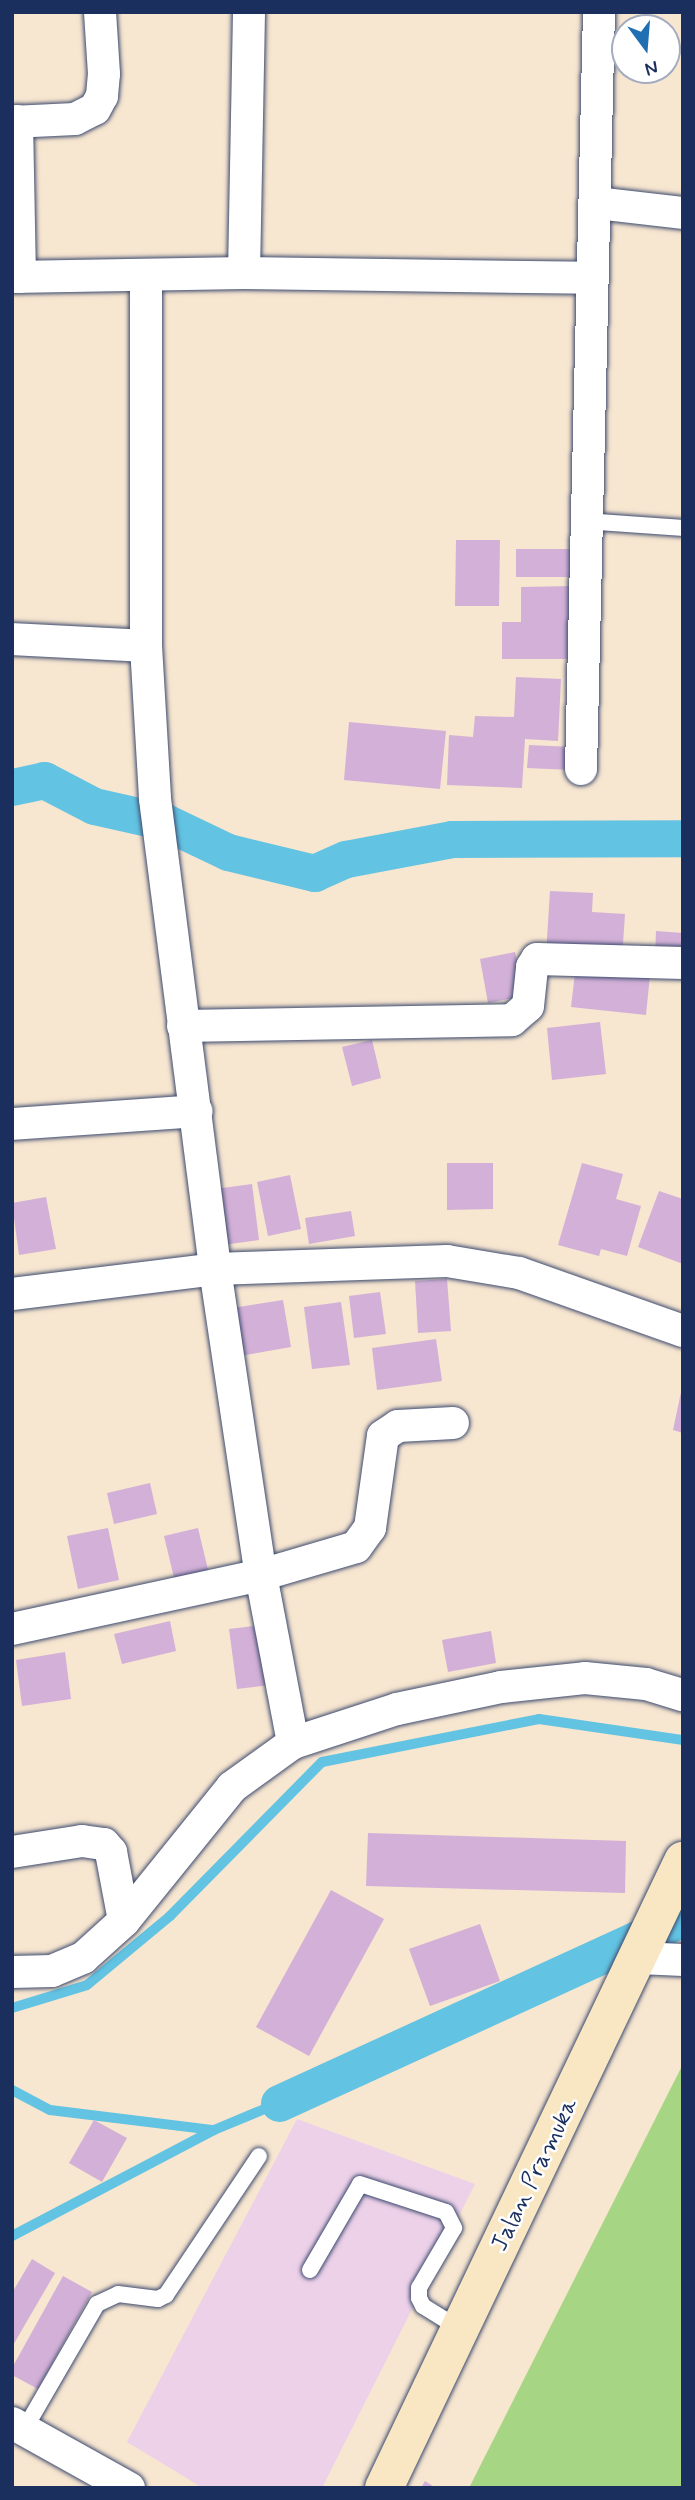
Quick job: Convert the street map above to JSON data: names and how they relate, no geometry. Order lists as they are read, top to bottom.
{
  "streets": {
    "main road": ["Jalan Pramuka"]
  },
  "north": "bottom"
}
